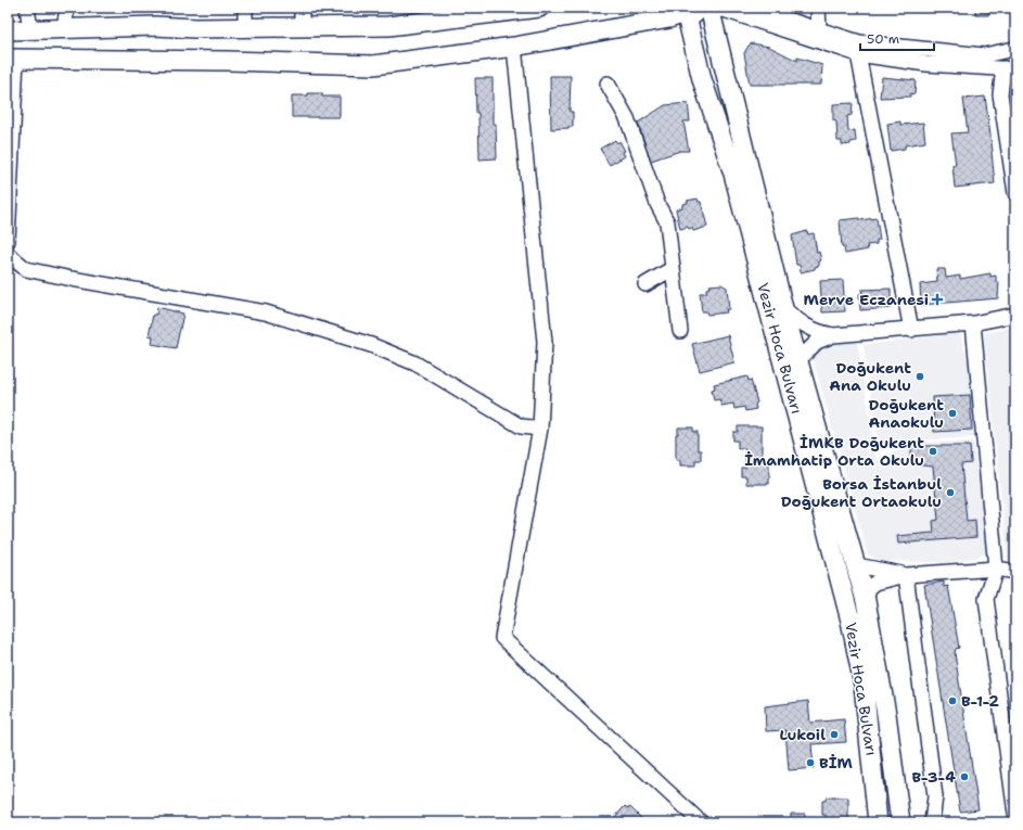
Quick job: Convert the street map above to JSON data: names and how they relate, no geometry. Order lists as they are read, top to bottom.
{
  "streets": {
    "main road": ["Vezir Hoca Bulvarı"]
  },
  "places": {
    "health": ["Merve Eczanesi"],
    "other": [
      "Doğukent Ana Okulu",
      "Doğukent Anaokulu",
      "İMKB Doğukent İmamhatip Orta Okulu",
      "Borsa İstanbul Doğukent Ortaokulu",
      "B-1-2",
      "Lukoil",
      "BİM",
      "B-3-4"
    ]
  },
  "scale_bar": "50 m"
}
